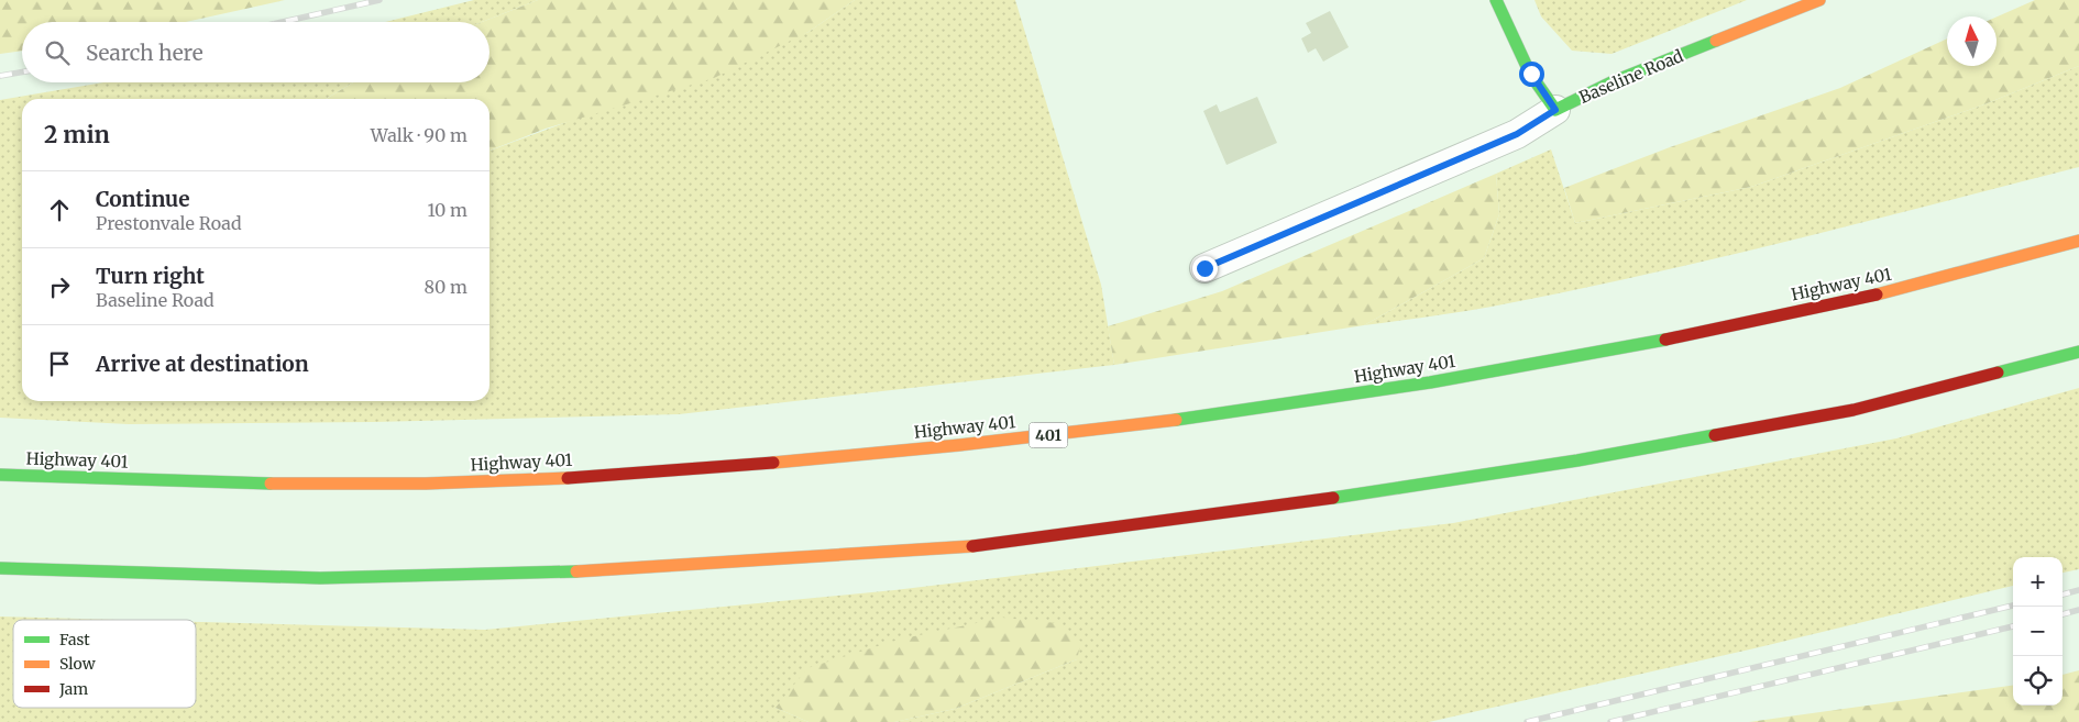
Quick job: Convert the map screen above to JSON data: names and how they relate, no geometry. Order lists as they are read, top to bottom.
{
  "streets": {
    "main road": ["Baseline Road", "Highway 401", "401"]
  },
  "legend": ["Fast", "Slow", "Jam"],
  "north": "top",
  "page": {
    "search": "Search here",
    "heading": ["2 min", "Walk · 90 m"],
    "list": [
      ["Continue", "Prestonvale Road", "10 m"],
      ["Turn right", "Baseline Road", "80 m"],
      "Arrive at destination"
    ],
    "map_buttons": ["+", "−"]
  }
}
